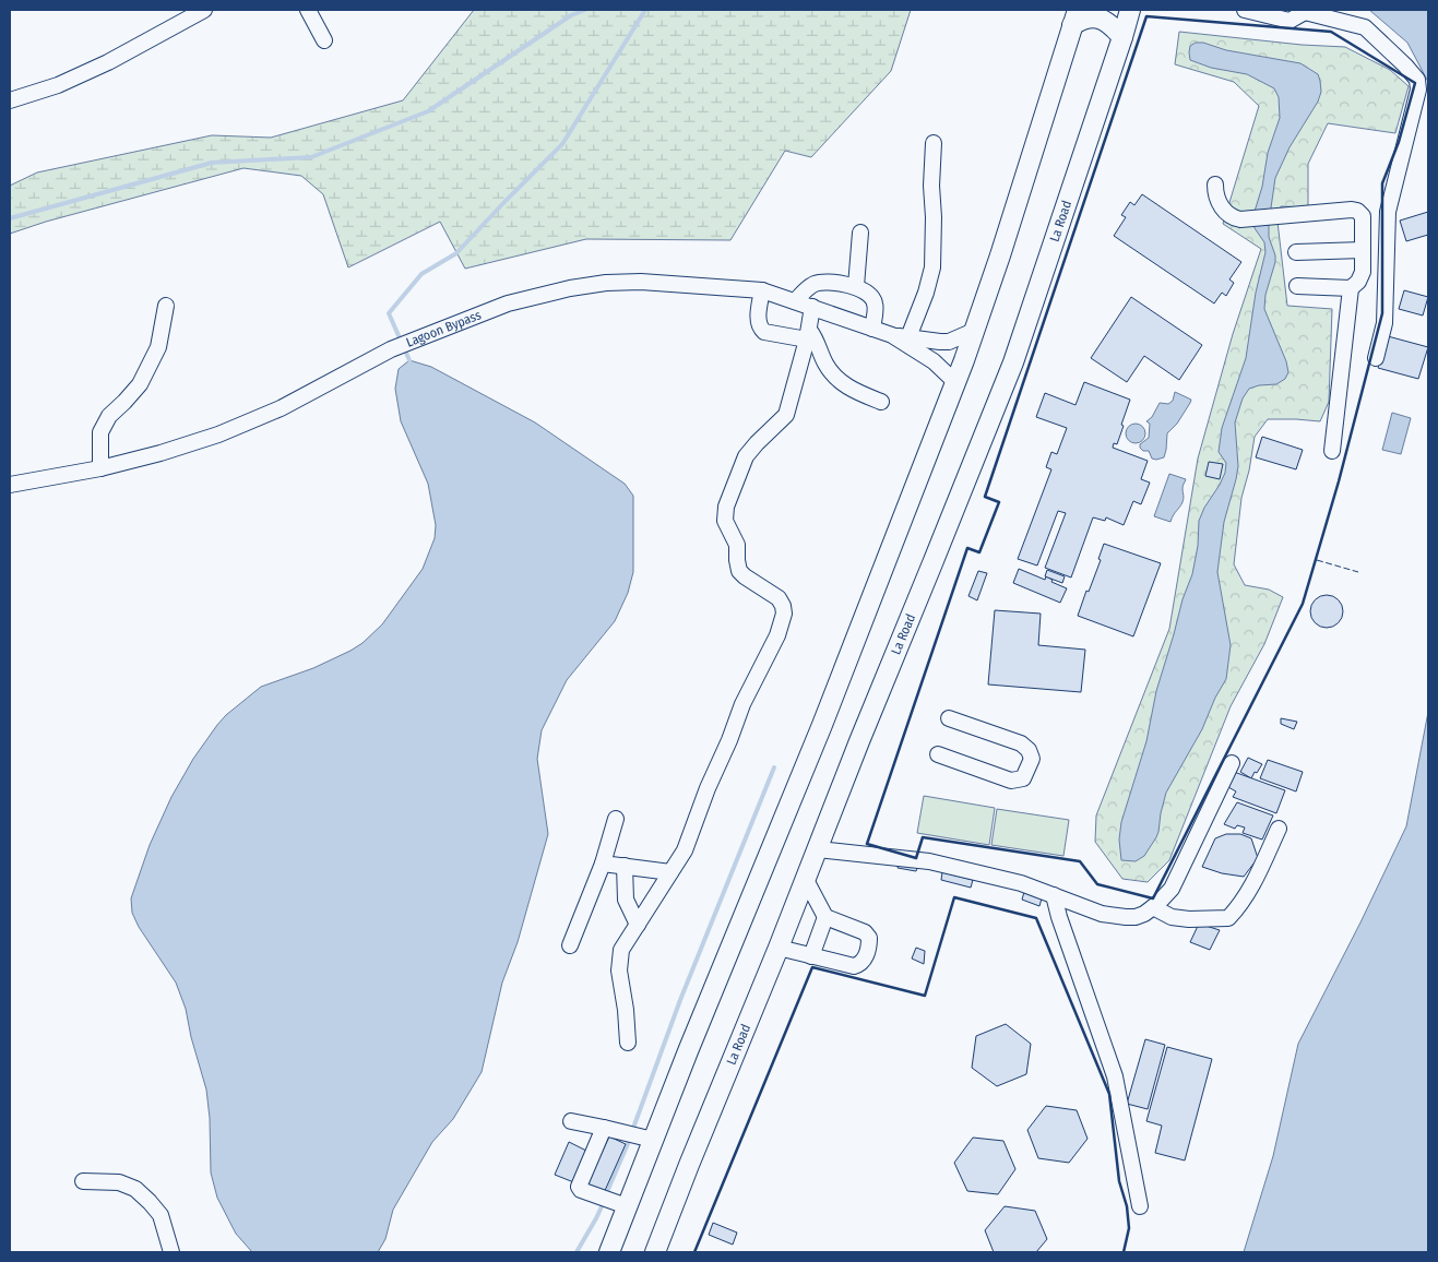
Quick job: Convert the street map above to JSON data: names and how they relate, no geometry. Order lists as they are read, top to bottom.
{
  "streets": {
    "main road": ["La Road"],
    "street": ["Lagoon Bypass"]
  }
}
